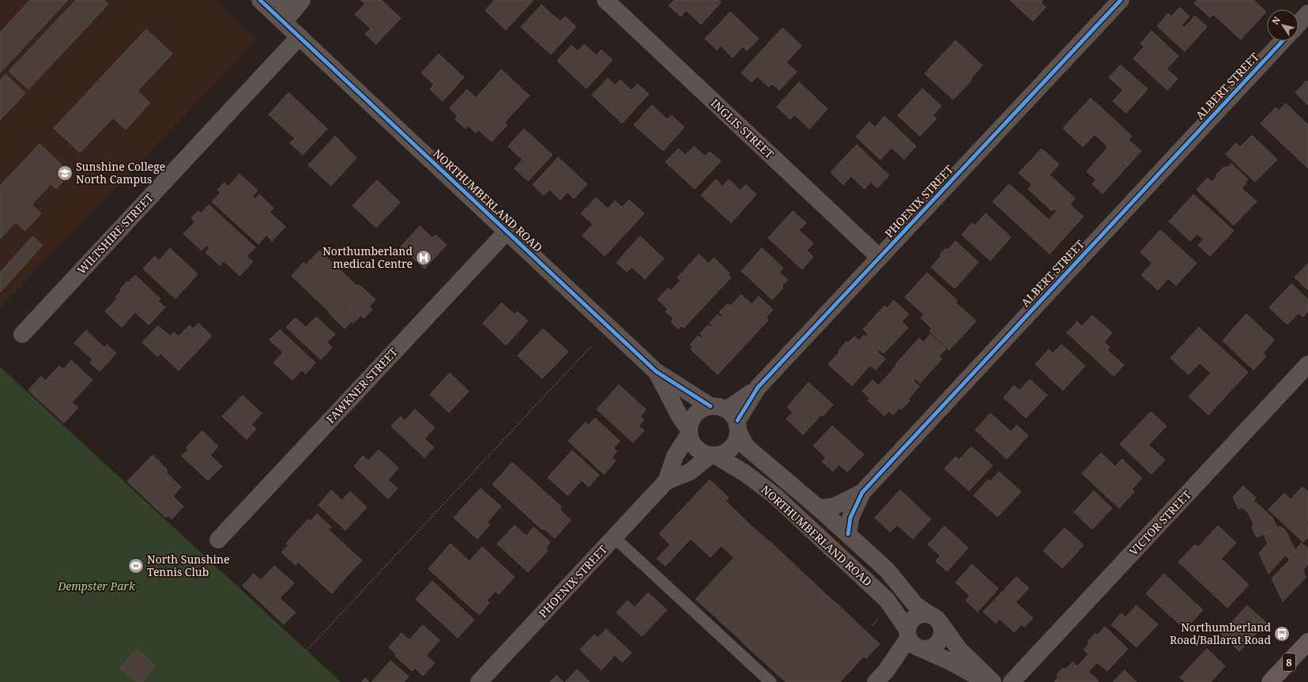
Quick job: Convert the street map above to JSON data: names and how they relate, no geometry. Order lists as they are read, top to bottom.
{
  "streets": {
    "highway": ["8"],
    "street": [
      "ALBERT STREET",
      "INGLIS STREET",
      "NORTHUMBERLAND ROAD",
      "PHOENIX STREET",
      "WILTSHIRE STREET",
      "FAWKNER STREET",
      "VICTOR STREET"
    ]
  },
  "crossings": [
    ["ALBERT STREET", "NORTHUMBERLAND ROAD"],
    ["INGLIS STREET", "PHOENIX STREET"],
    ["NORTHUMBERLAND ROAD", "PHOENIX STREET"],
    ["NORTHUMBERLAND ROAD", "WILTSHIRE STREET"],
    ["NORTHUMBERLAND ROAD", "FAWKNER STREET"]
  ],
  "parks": ["Dempster Park"],
  "places": {
    "school or university": ["Sunshine College North Campus"],
    "hospital": ["Northumberland medical Centre"],
    "sports": ["North Sunshine Tennis Club"],
    "bus stop": ["Northumberland Road/Ballarat Road"]
  },
  "north": "top left"
}
